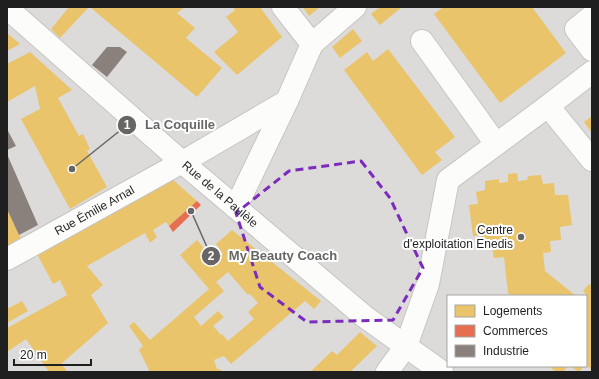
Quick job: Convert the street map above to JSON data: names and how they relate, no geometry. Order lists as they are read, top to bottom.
{
  "streets": {
    "street": ["Rue de la Paulèle", "Rue Émilie Arnal"]
  },
  "crossings": [
    ["Rue de la Paulèle", "Rue Émilie Arnal"]
  ],
  "places": ["La Coquille", "My Beauty Coach", "Centre d'exploitation Enedis"],
  "legend": ["Logements", "Commerces", "Industrie"],
  "scale_bar": "20 m"
}
